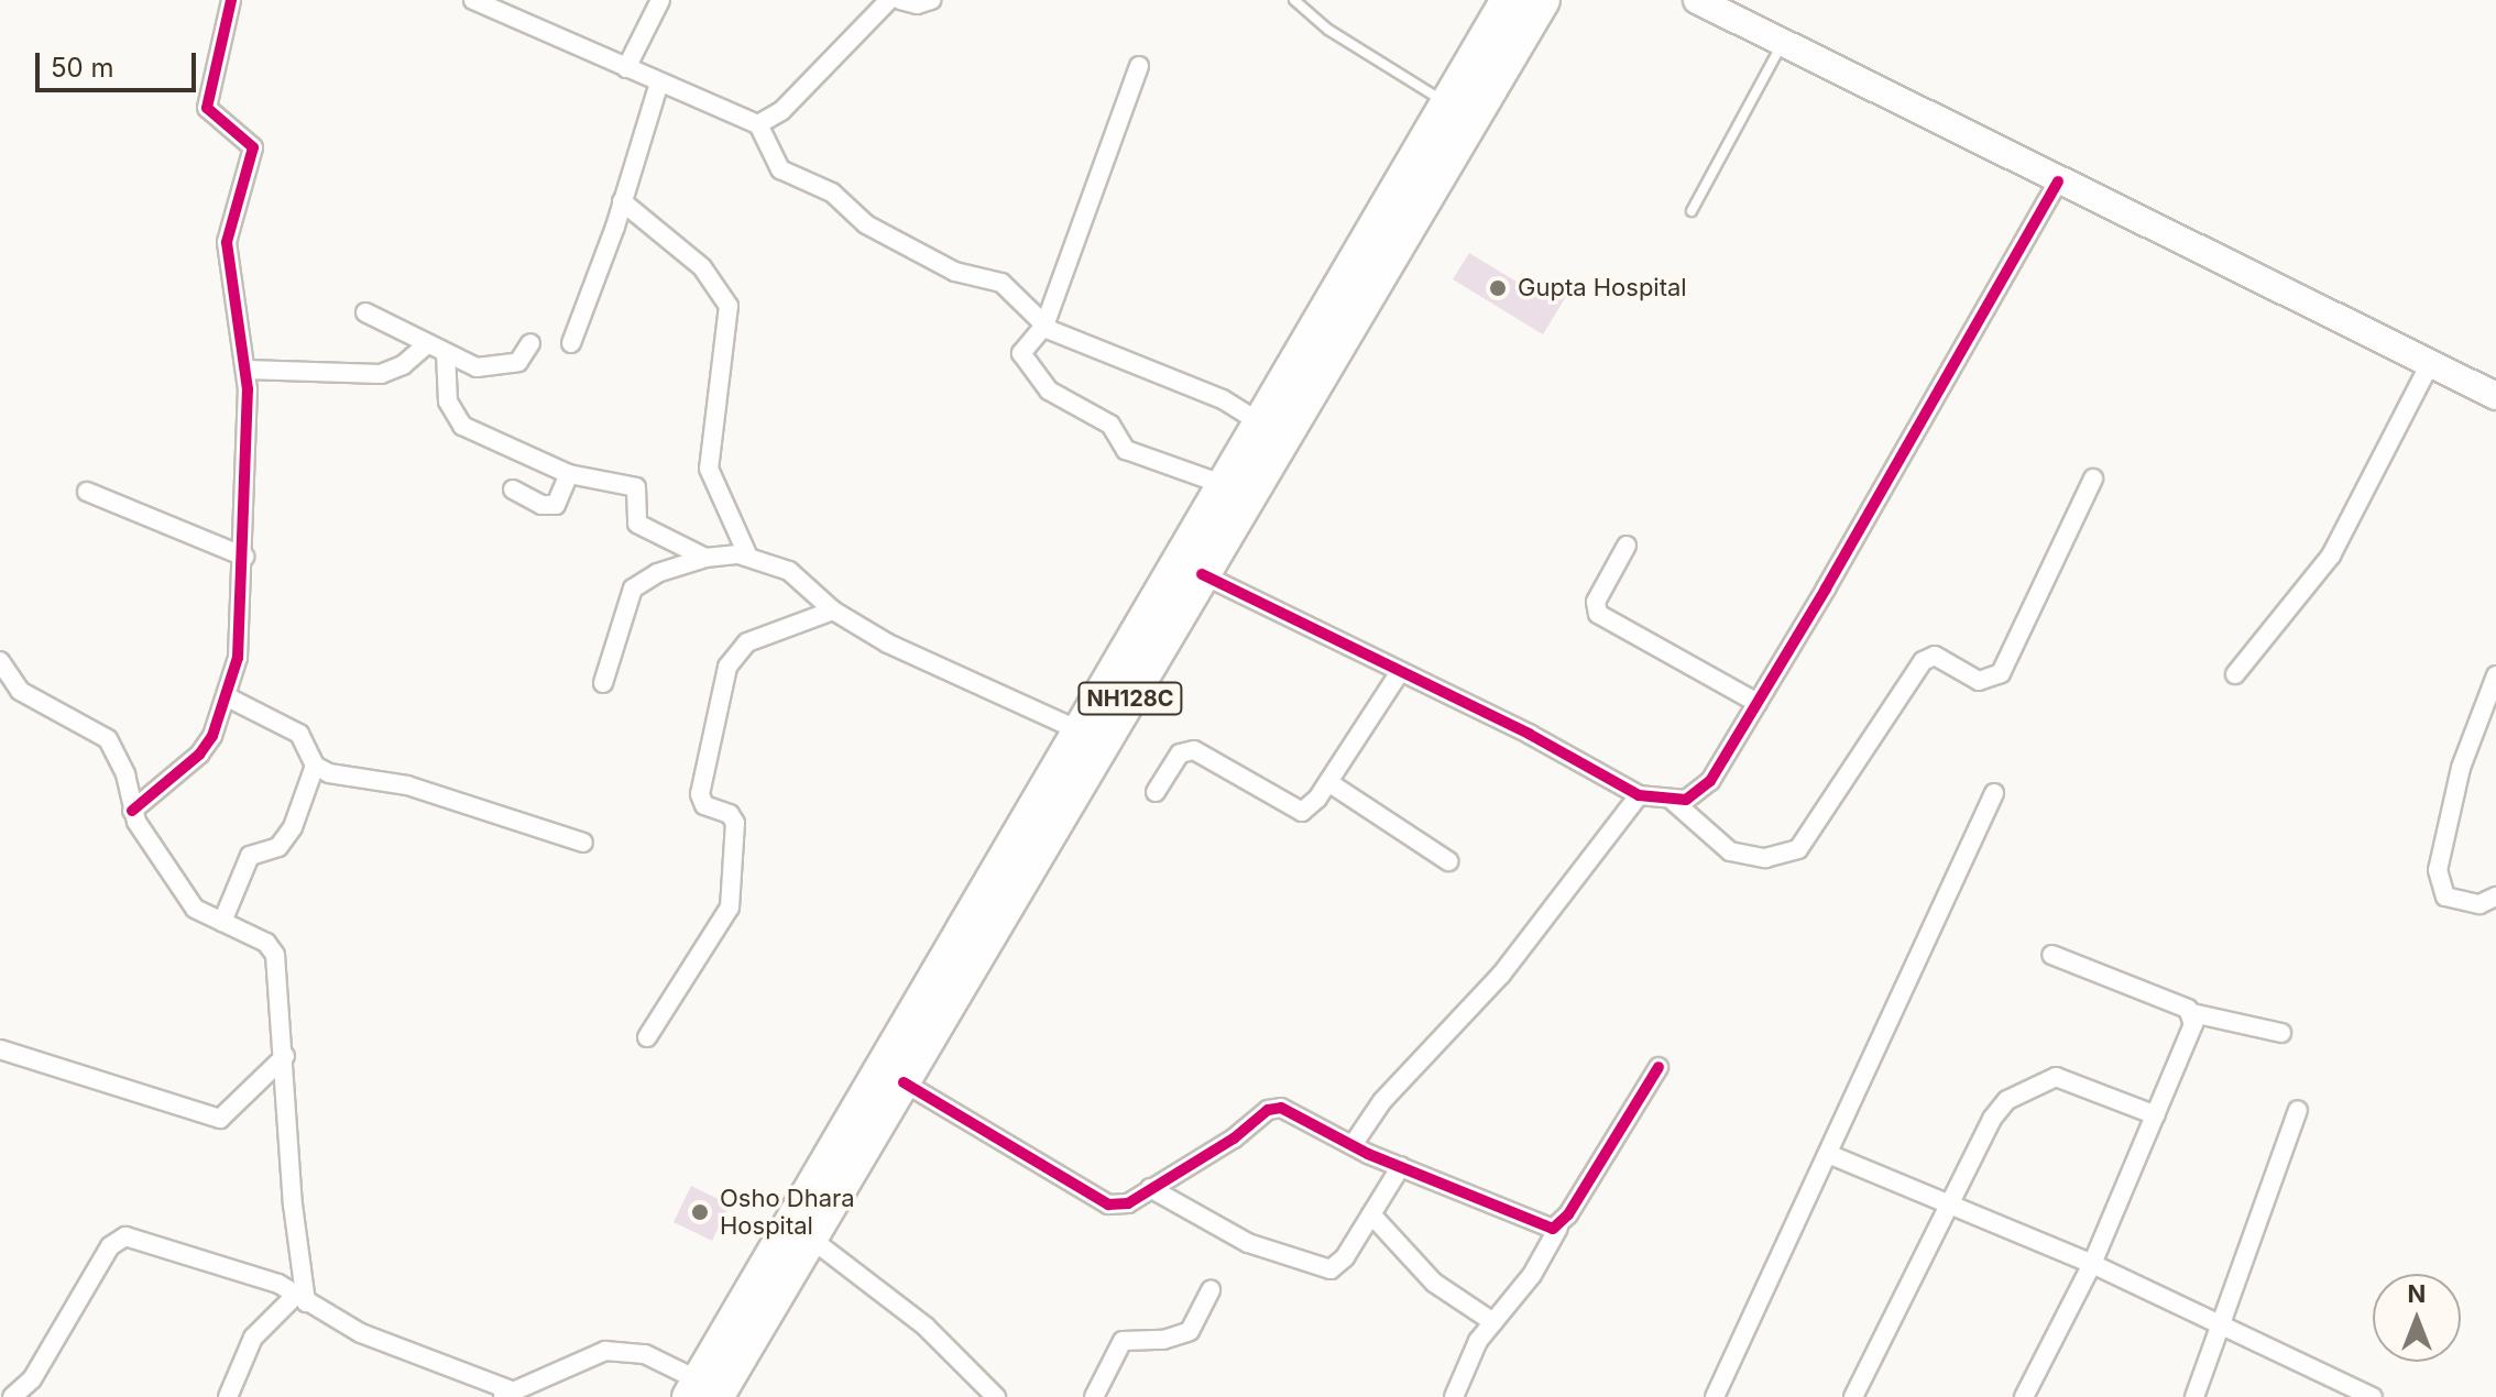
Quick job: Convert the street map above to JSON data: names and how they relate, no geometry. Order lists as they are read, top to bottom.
{
  "streets": {
    "highway": ["NH128C"]
  },
  "places": ["Gupta Hospital", "Osho Dhara Hospital"],
  "scale_bar": "50 m",
  "north": "top"
}
